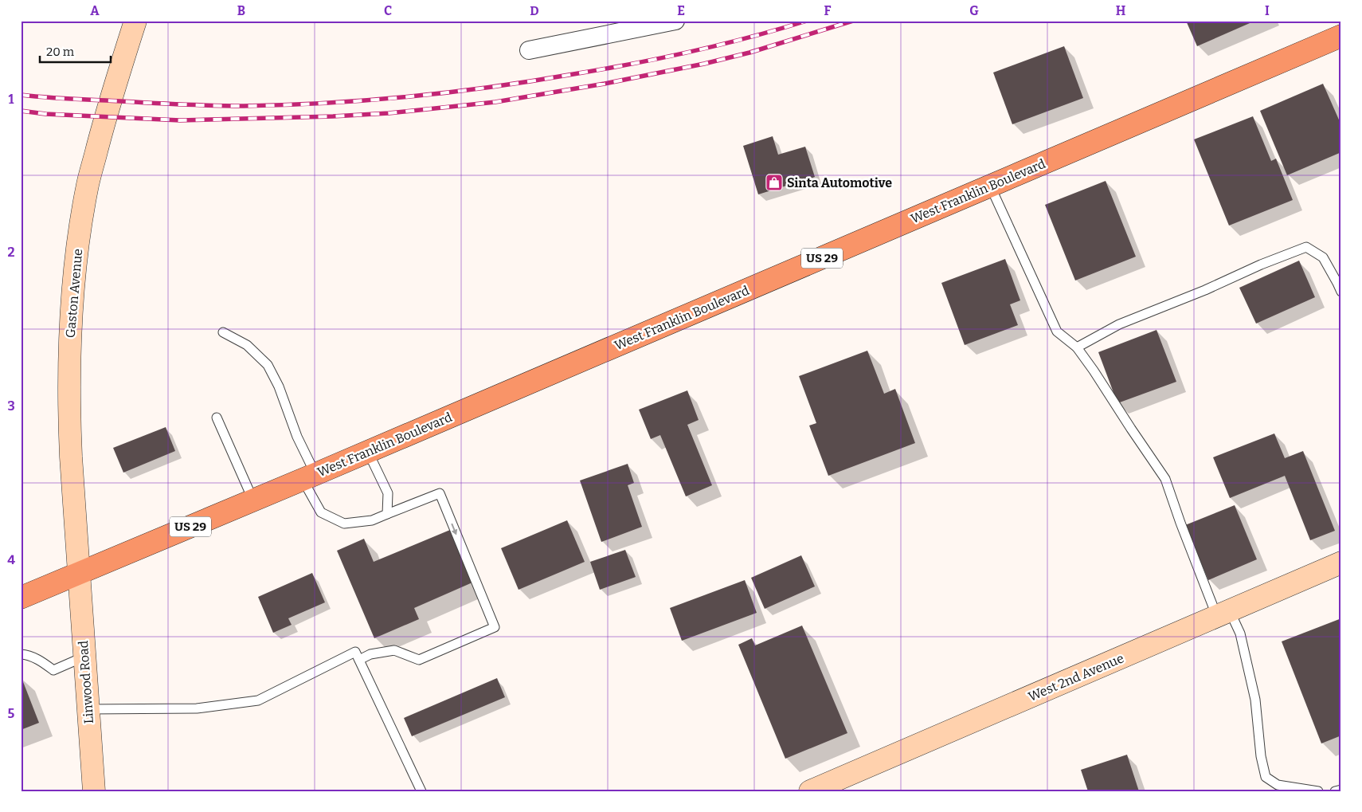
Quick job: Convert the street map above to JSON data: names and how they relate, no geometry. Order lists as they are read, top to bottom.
{
  "streets": {
    "main road": [
      "West Franklin Boulevard",
      "US 29",
      "Gaston Avenue",
      "West 2nd Avenue",
      "Linwood Road"
    ]
  },
  "crossings": [
    ["West Franklin Boulevard", "Gaston Avenue"],
    ["West Franklin Boulevard", "Linwood Road"],
    ["Gaston Avenue", "Linwood Road"]
  ],
  "places": {
    "shop": ["Sinta Automotive"]
  },
  "scale_bar": "20 m",
  "grid": {
    "columns": [
      "A",
      "B",
      "C",
      "D",
      "E",
      "F",
      "G",
      "H",
      "I"
    ],
    "rows": [
      "1",
      "2",
      "3",
      "4",
      "5"
    ]
  }
}
